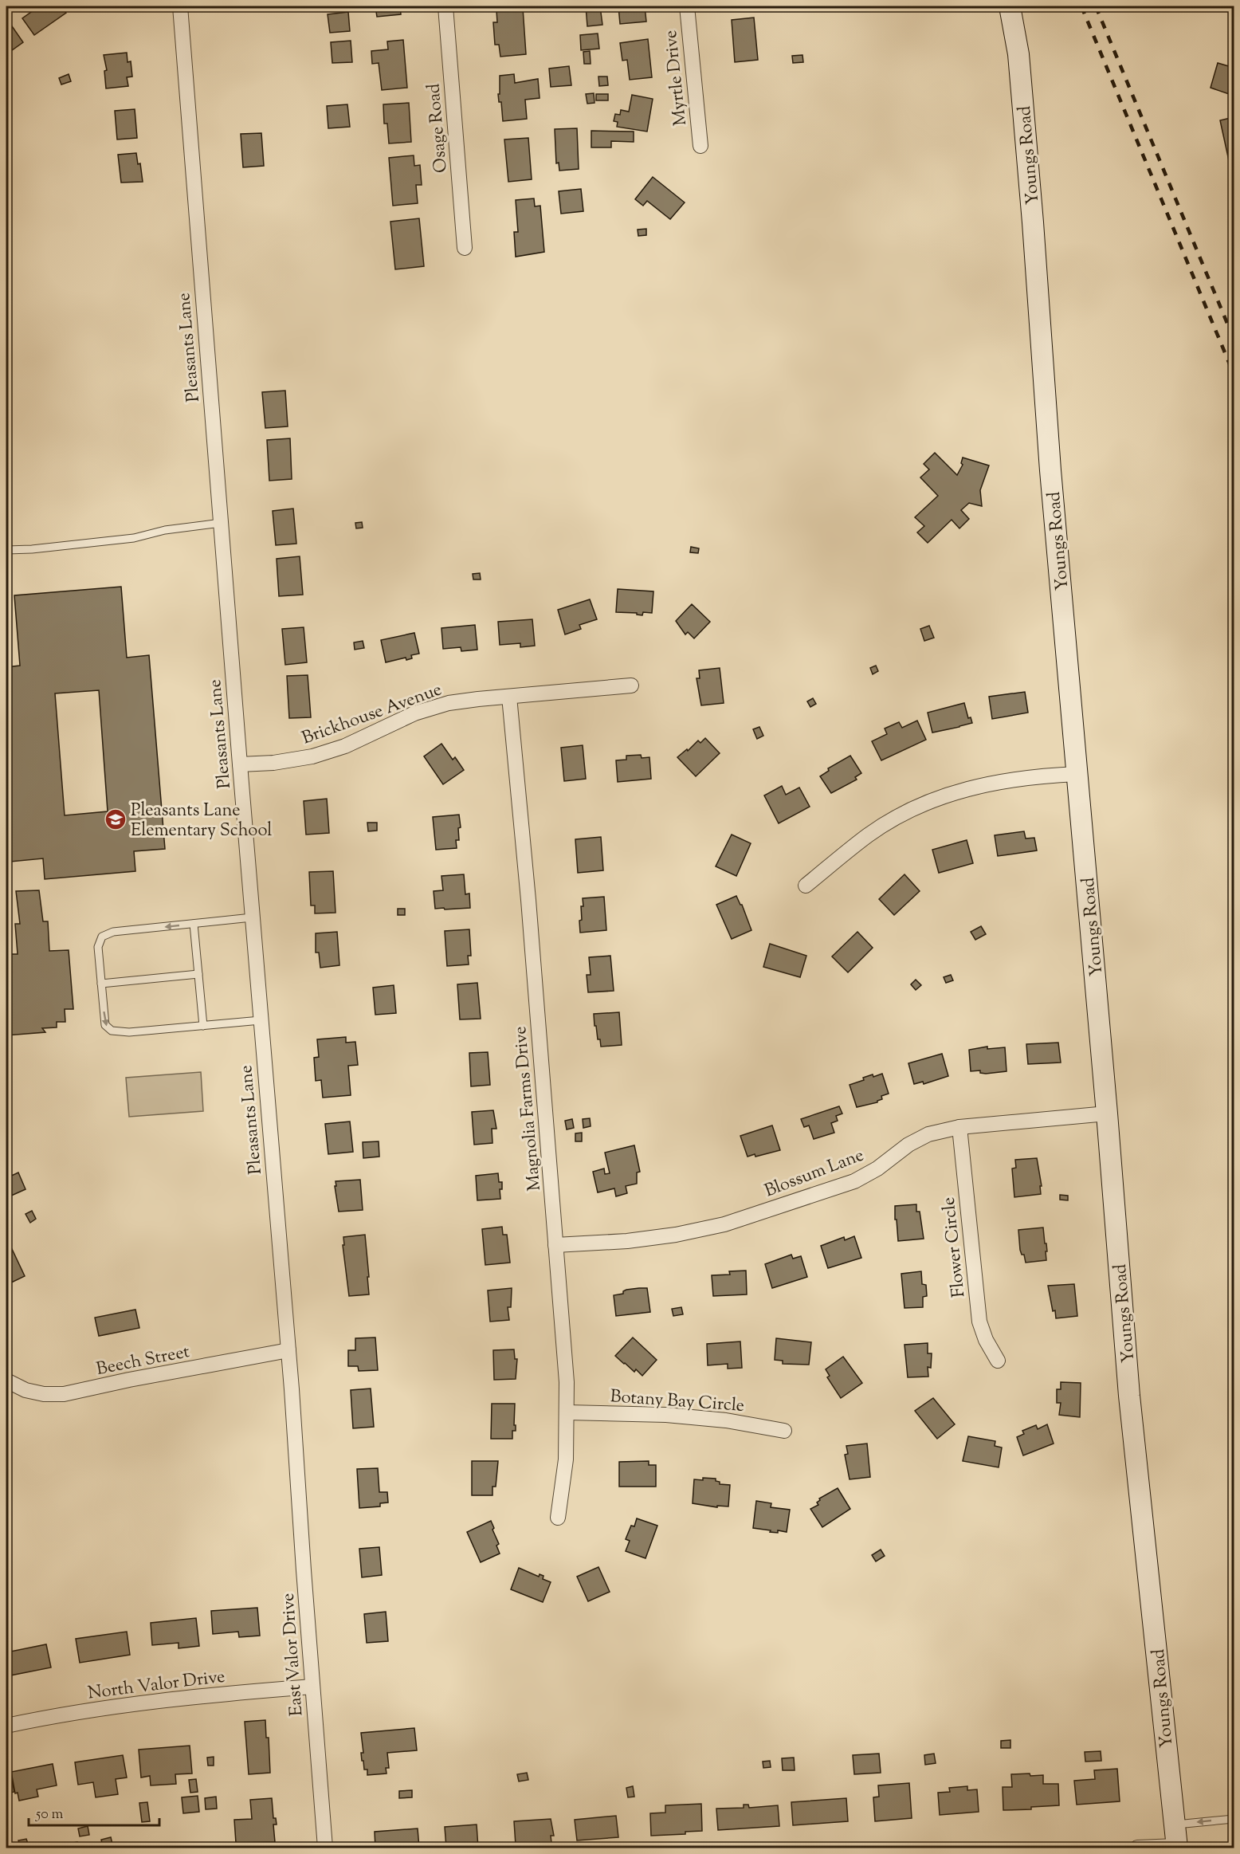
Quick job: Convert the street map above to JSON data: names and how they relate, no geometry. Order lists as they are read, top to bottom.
{
  "streets": {
    "street": [
      "Myrtle Drive",
      "Osage Road",
      "Youngs Road",
      "Pleasants Lane",
      "Brickhouse Avenue",
      "Magnolia Farms Drive",
      "Blossum Lane",
      "Flower Circle",
      "Beech Street",
      "Botany Bay Circle",
      "East Valor Drive",
      "North Valor Drive"
    ]
  },
  "crossings": [
    ["Youngs Road", "Blossum Lane"],
    ["Pleasants Lane", "Brickhouse Avenue"],
    ["Pleasants Lane", "Beech Street"],
    ["Pleasants Lane", "East Valor Drive"],
    ["Brickhouse Avenue", "Magnolia Farms Drive"],
    ["Magnolia Farms Drive", "Blossum Lane"],
    ["Magnolia Farms Drive", "Botany Bay Circle"],
    ["Blossum Lane", "Flower Circle"],
    ["East Valor Drive", "North Valor Drive"]
  ],
  "places": {
    "school or university": ["Pleasants Lane Elementary School"]
  },
  "scale_bar": "50 m"
}
